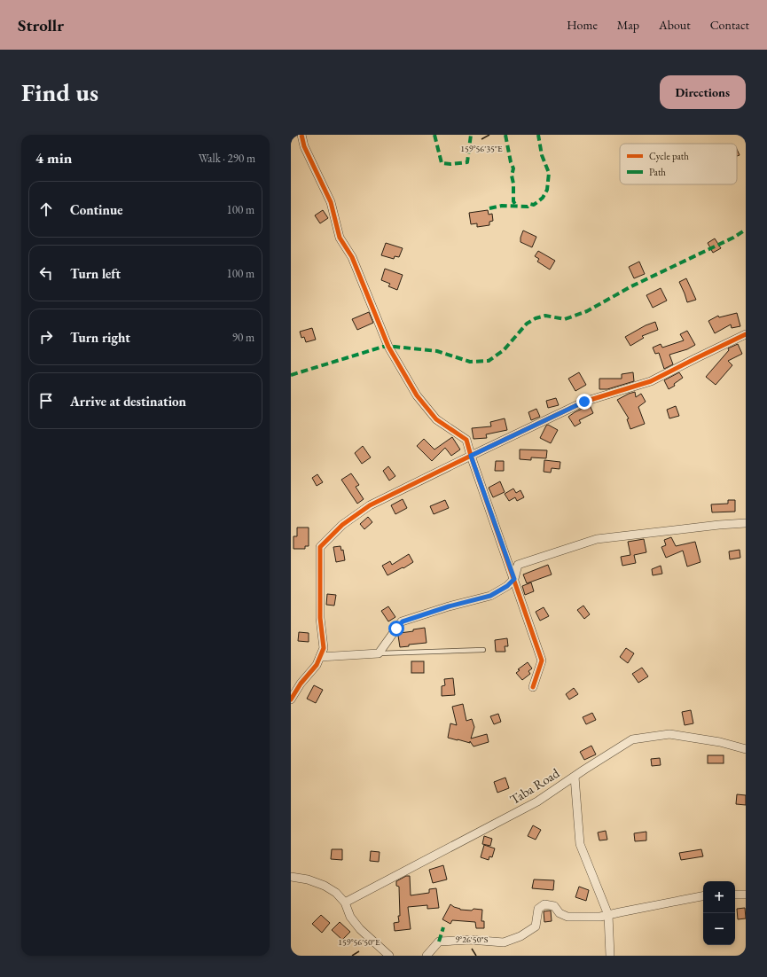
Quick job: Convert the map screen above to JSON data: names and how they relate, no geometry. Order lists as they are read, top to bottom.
{
  "streets": {
    "street": ["Taba Road"]
  },
  "legend": ["Cycle path", "Path"],
  "page": {
    "header": "Strollr",
    "nav": [
      "Home",
      "Map",
      "About",
      "Contact"
    ],
    "buttons": "Directions",
    "title": "Find us",
    "heading": ["4 min", "Walk · 290 m"],
    "list": [
      ["Continue", "100 m"],
      ["Turn left", "100 m"],
      ["Turn right", "90 m"],
      "Arrive at destination"
    ],
    "map_buttons": ["+", "−"]
  },
  "coordinates": ["159°56'35\"E", "9°26'50\"S", "159°56'50\"E"]
}
